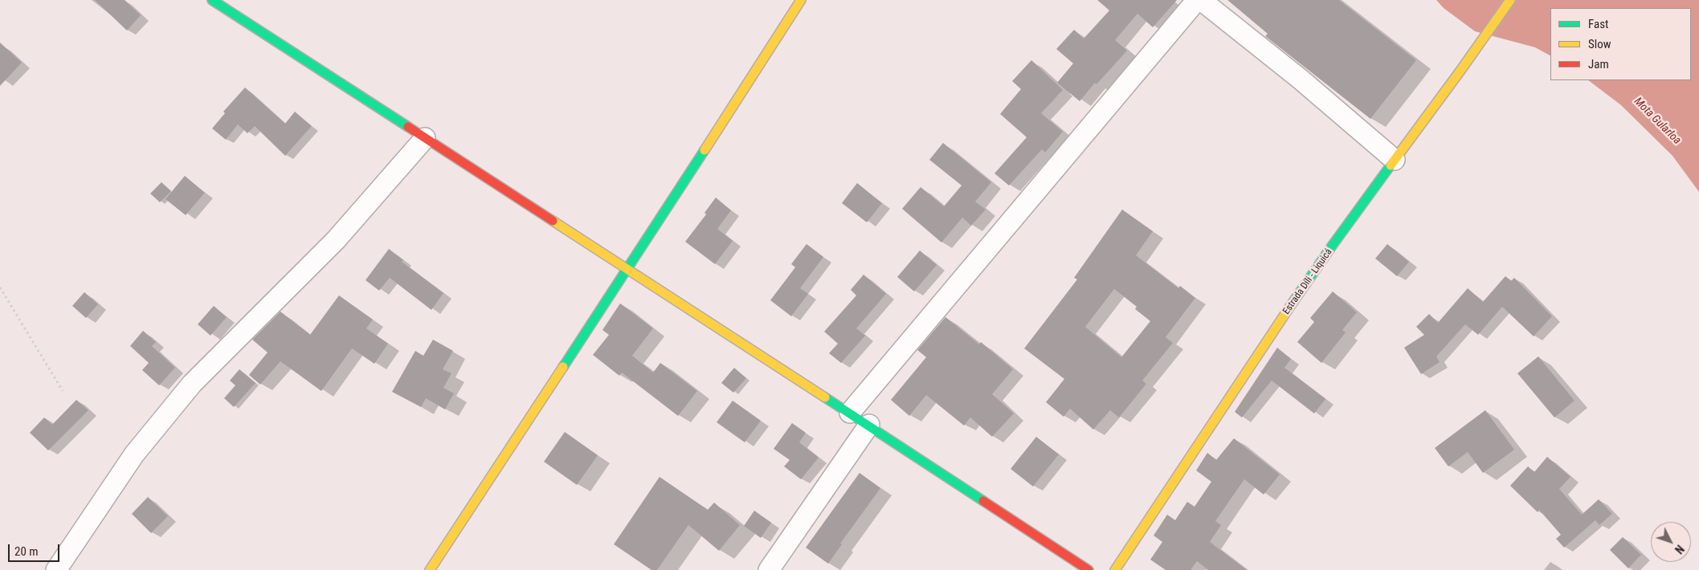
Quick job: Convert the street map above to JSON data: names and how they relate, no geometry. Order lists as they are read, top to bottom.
{
  "streets": {
    "street": ["Estrada Díli - Liquicá"]
  },
  "water": ["Mota Gularloa"],
  "legend": ["Fast", "Slow", "Jam"],
  "scale_bar": "20 m",
  "north": "bottom right"
}
